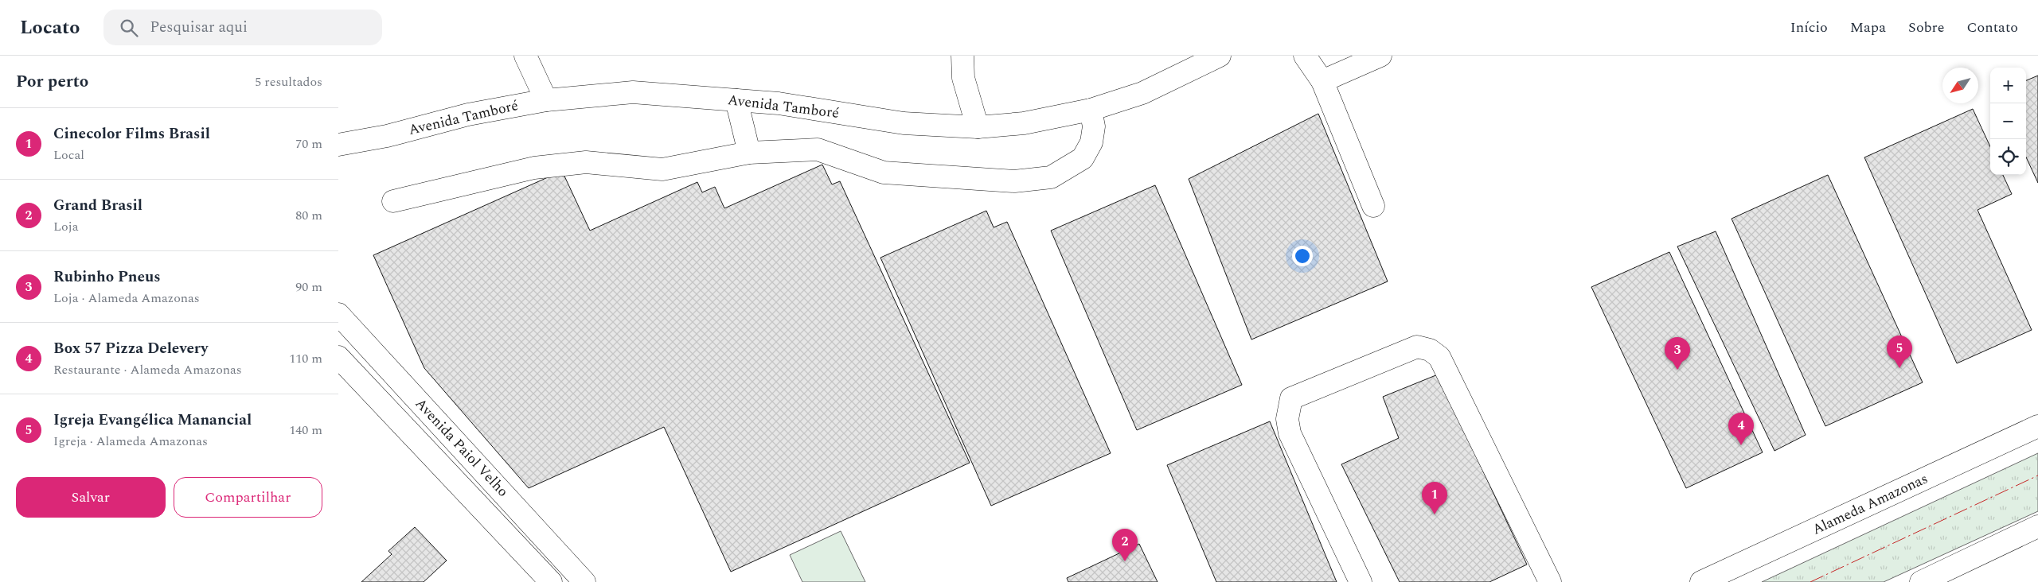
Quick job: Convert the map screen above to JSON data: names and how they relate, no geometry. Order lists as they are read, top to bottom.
{
  "streets": {
    "main road": ["Avenida Tamboré", "Avenida Paiol Velho", "Alameda Amazonas"]
  },
  "north": "bottom left",
  "page": {
    "header": "Locato",
    "search": "Pesquisar aqui",
    "nav": [
      "Início",
      "Mapa",
      "Sobre",
      "Contato"
    ],
    "heading": ["Por perto", "5 resultados"],
    "map_buttons": ["+", "−"],
    "list": [
      {
        "mark": "1",
        "name": "Cinecolor Films Brasil",
        "note": "Local",
        "value": "70 m"
      },
      {
        "mark": "2",
        "name": "Grand Brasil",
        "note": "Loja",
        "value": "80 m"
      },
      {
        "mark": "3",
        "name": "Rubinho Pneus",
        "note": "Loja · Alameda Amazonas",
        "value": "90 m"
      },
      {
        "mark": "4",
        "name": "Box 57 Pizza Delevery",
        "note": "Restaurante · Alameda Amazonas",
        "value": "110 m"
      },
      {
        "mark": "5",
        "name": "Igreja Evangélica Manancial",
        "note": "Igreja · Alameda Amazonas",
        "value": "140 m"
      }
    ],
    "pins": [
      "5",
      "3",
      "4",
      "1",
      "2"
    ],
    "buttons": ["Salvar", "Compartilhar"]
  }
}
